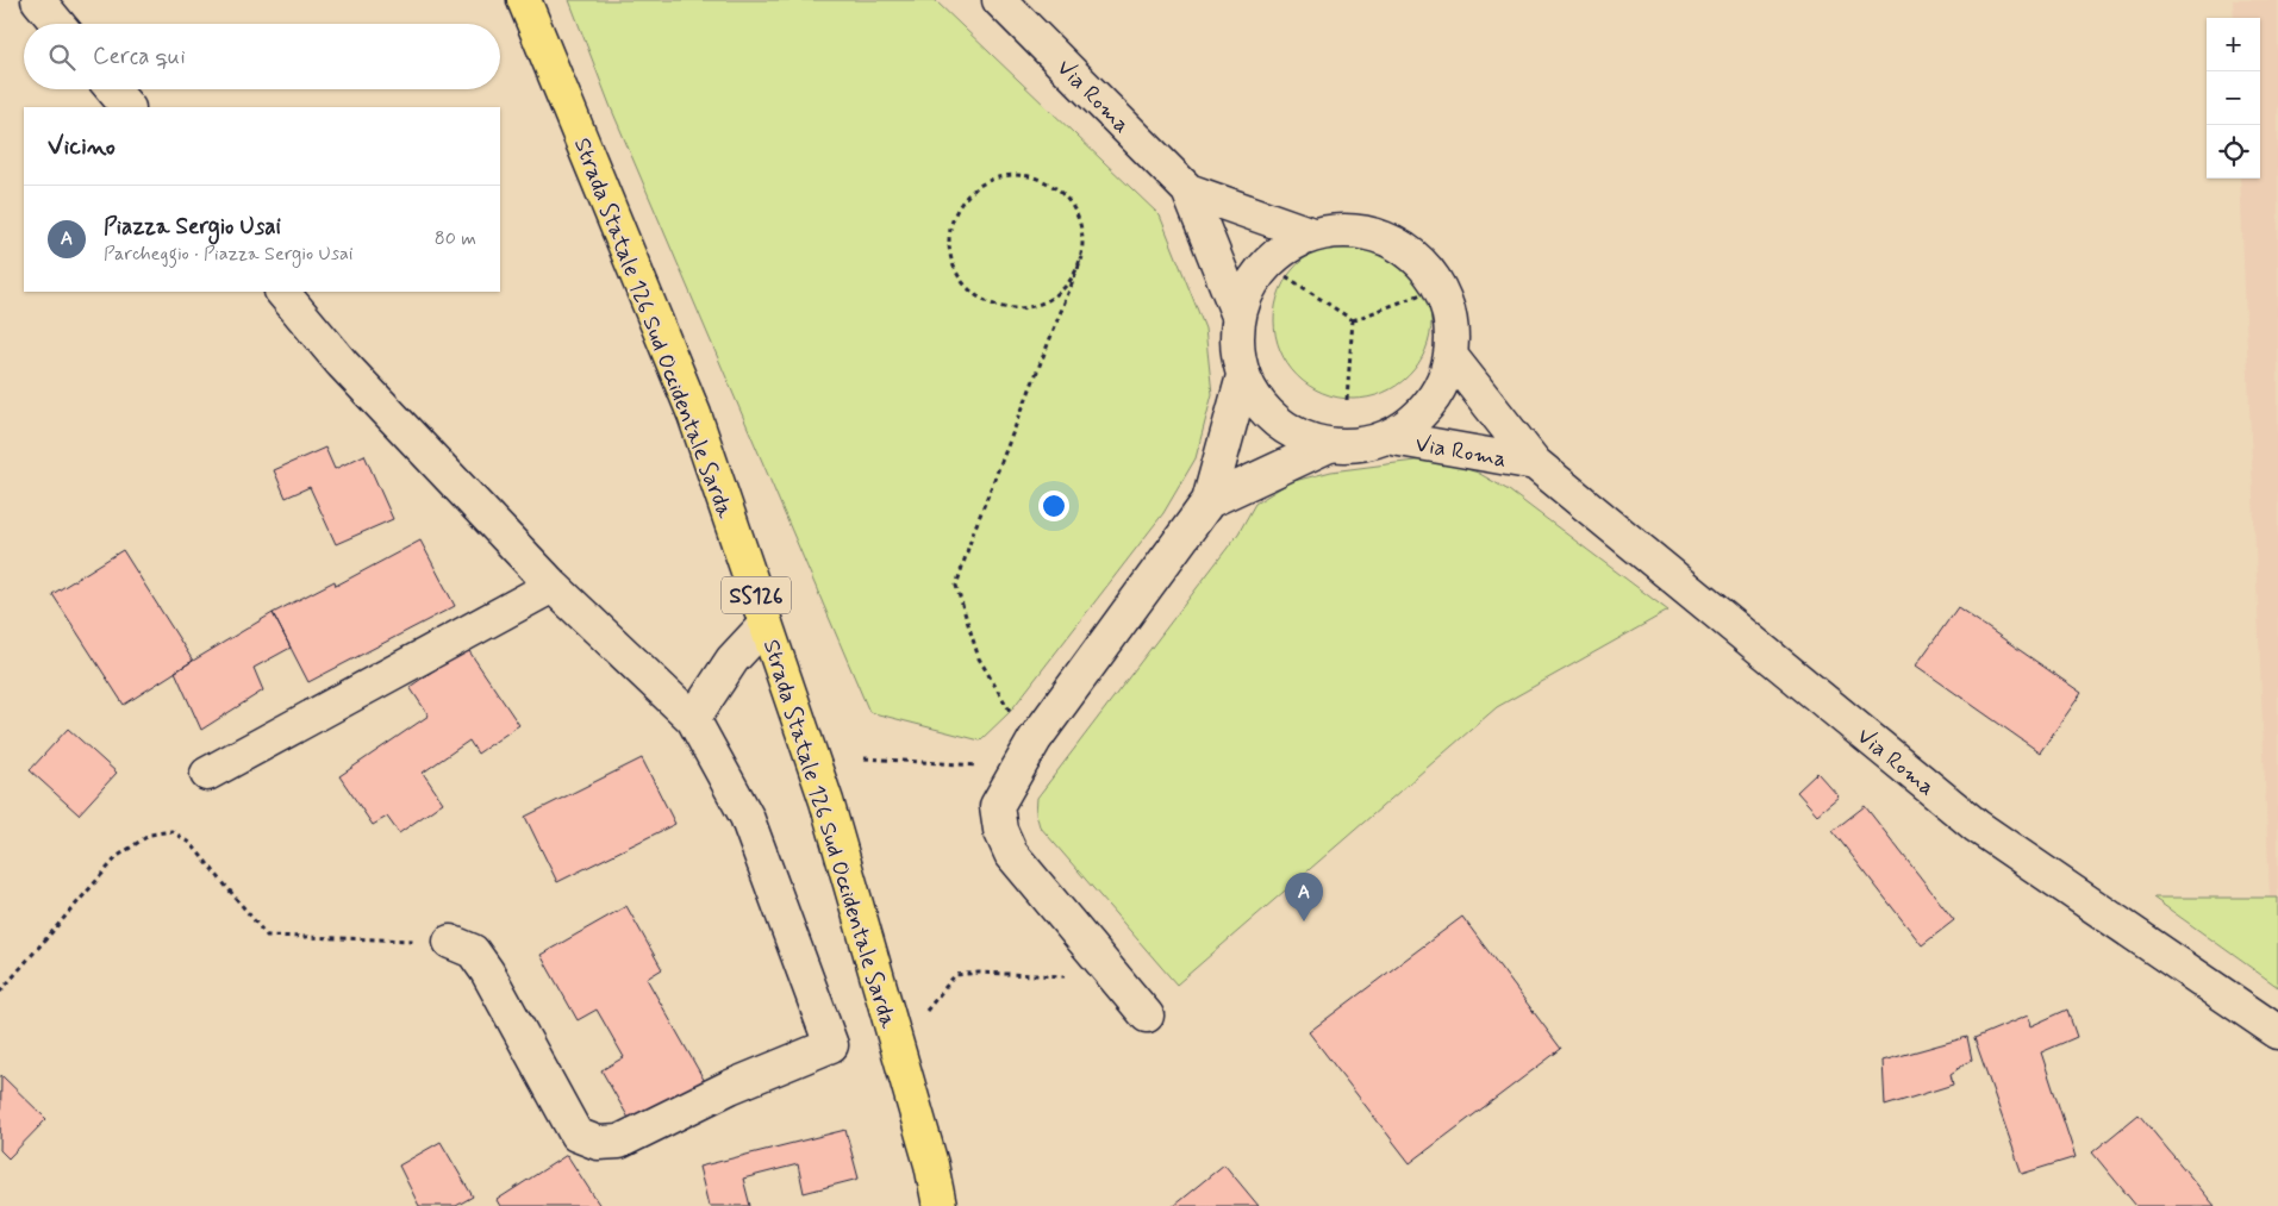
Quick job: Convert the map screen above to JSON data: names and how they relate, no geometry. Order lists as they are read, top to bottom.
{
  "streets": {
    "main road": ["Strada Statale 126 Sud Occidentale Sarda", "SS126"],
    "street": ["Via Roma"]
  },
  "page": {
    "map_buttons": ["+", "−"],
    "search": "Cerca qui",
    "heading": "Vicino",
    "list": [
      {
        "mark": "A",
        "name": "Piazza Sergio Usai",
        "note": "Parcheggio · Piazza Sergio Usai",
        "value": "80 m"
      }
    ],
    "pins": "A"
  }
}
